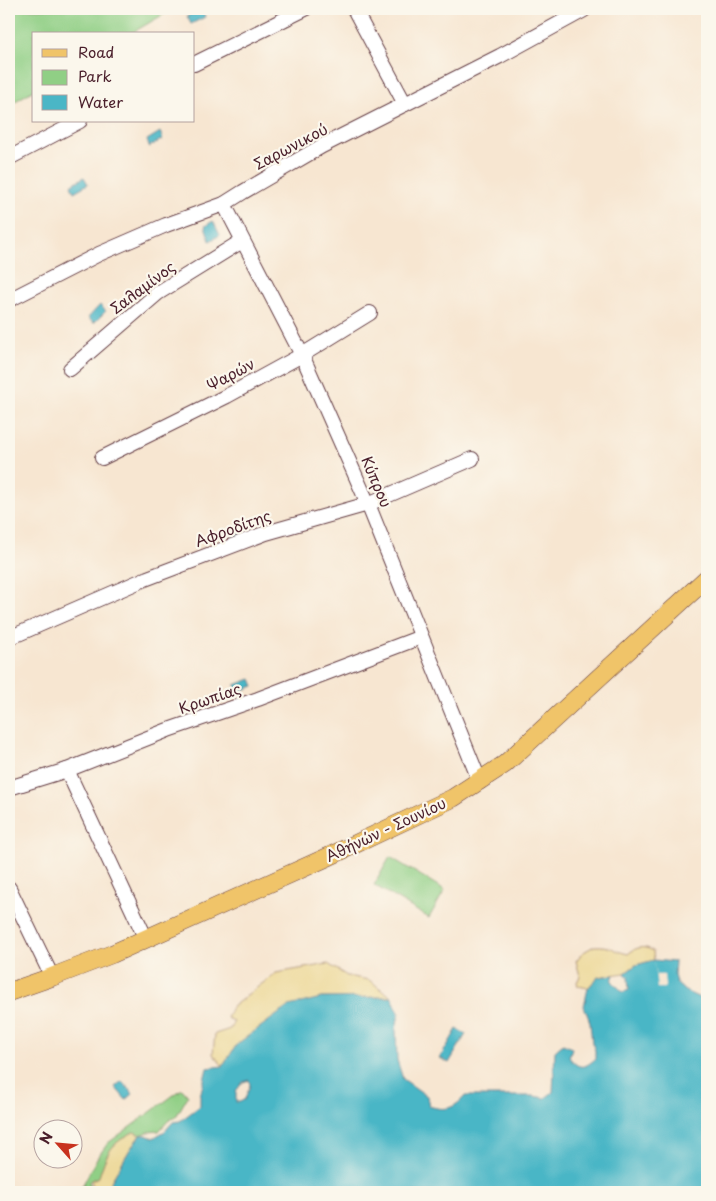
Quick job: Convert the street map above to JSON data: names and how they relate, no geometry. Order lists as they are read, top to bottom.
{
  "streets": {
    "main road": ["Αθήνών - Σουνίου"],
    "street": [
      "Σαρωνικού",
      "Σαλαμίνος",
      "Ψαρών",
      "Κύπρου",
      "Αφροδίτης",
      "Κρωπίας"
    ]
  },
  "crossings": [
    ["Σαρωνικού", "Κύπρου"],
    ["Σαλαμίνος", "Κύπρου"],
    ["Ψαρών", "Κύπρου"],
    ["Κύπρου", "Αφροδίτης"],
    ["Κύπρου", "Κρωπίας"],
    ["Κύπρου", "Αθήνών - Σουνίου"]
  ],
  "legend": ["Road", "Park", "Water"],
  "north": "top left"
}
